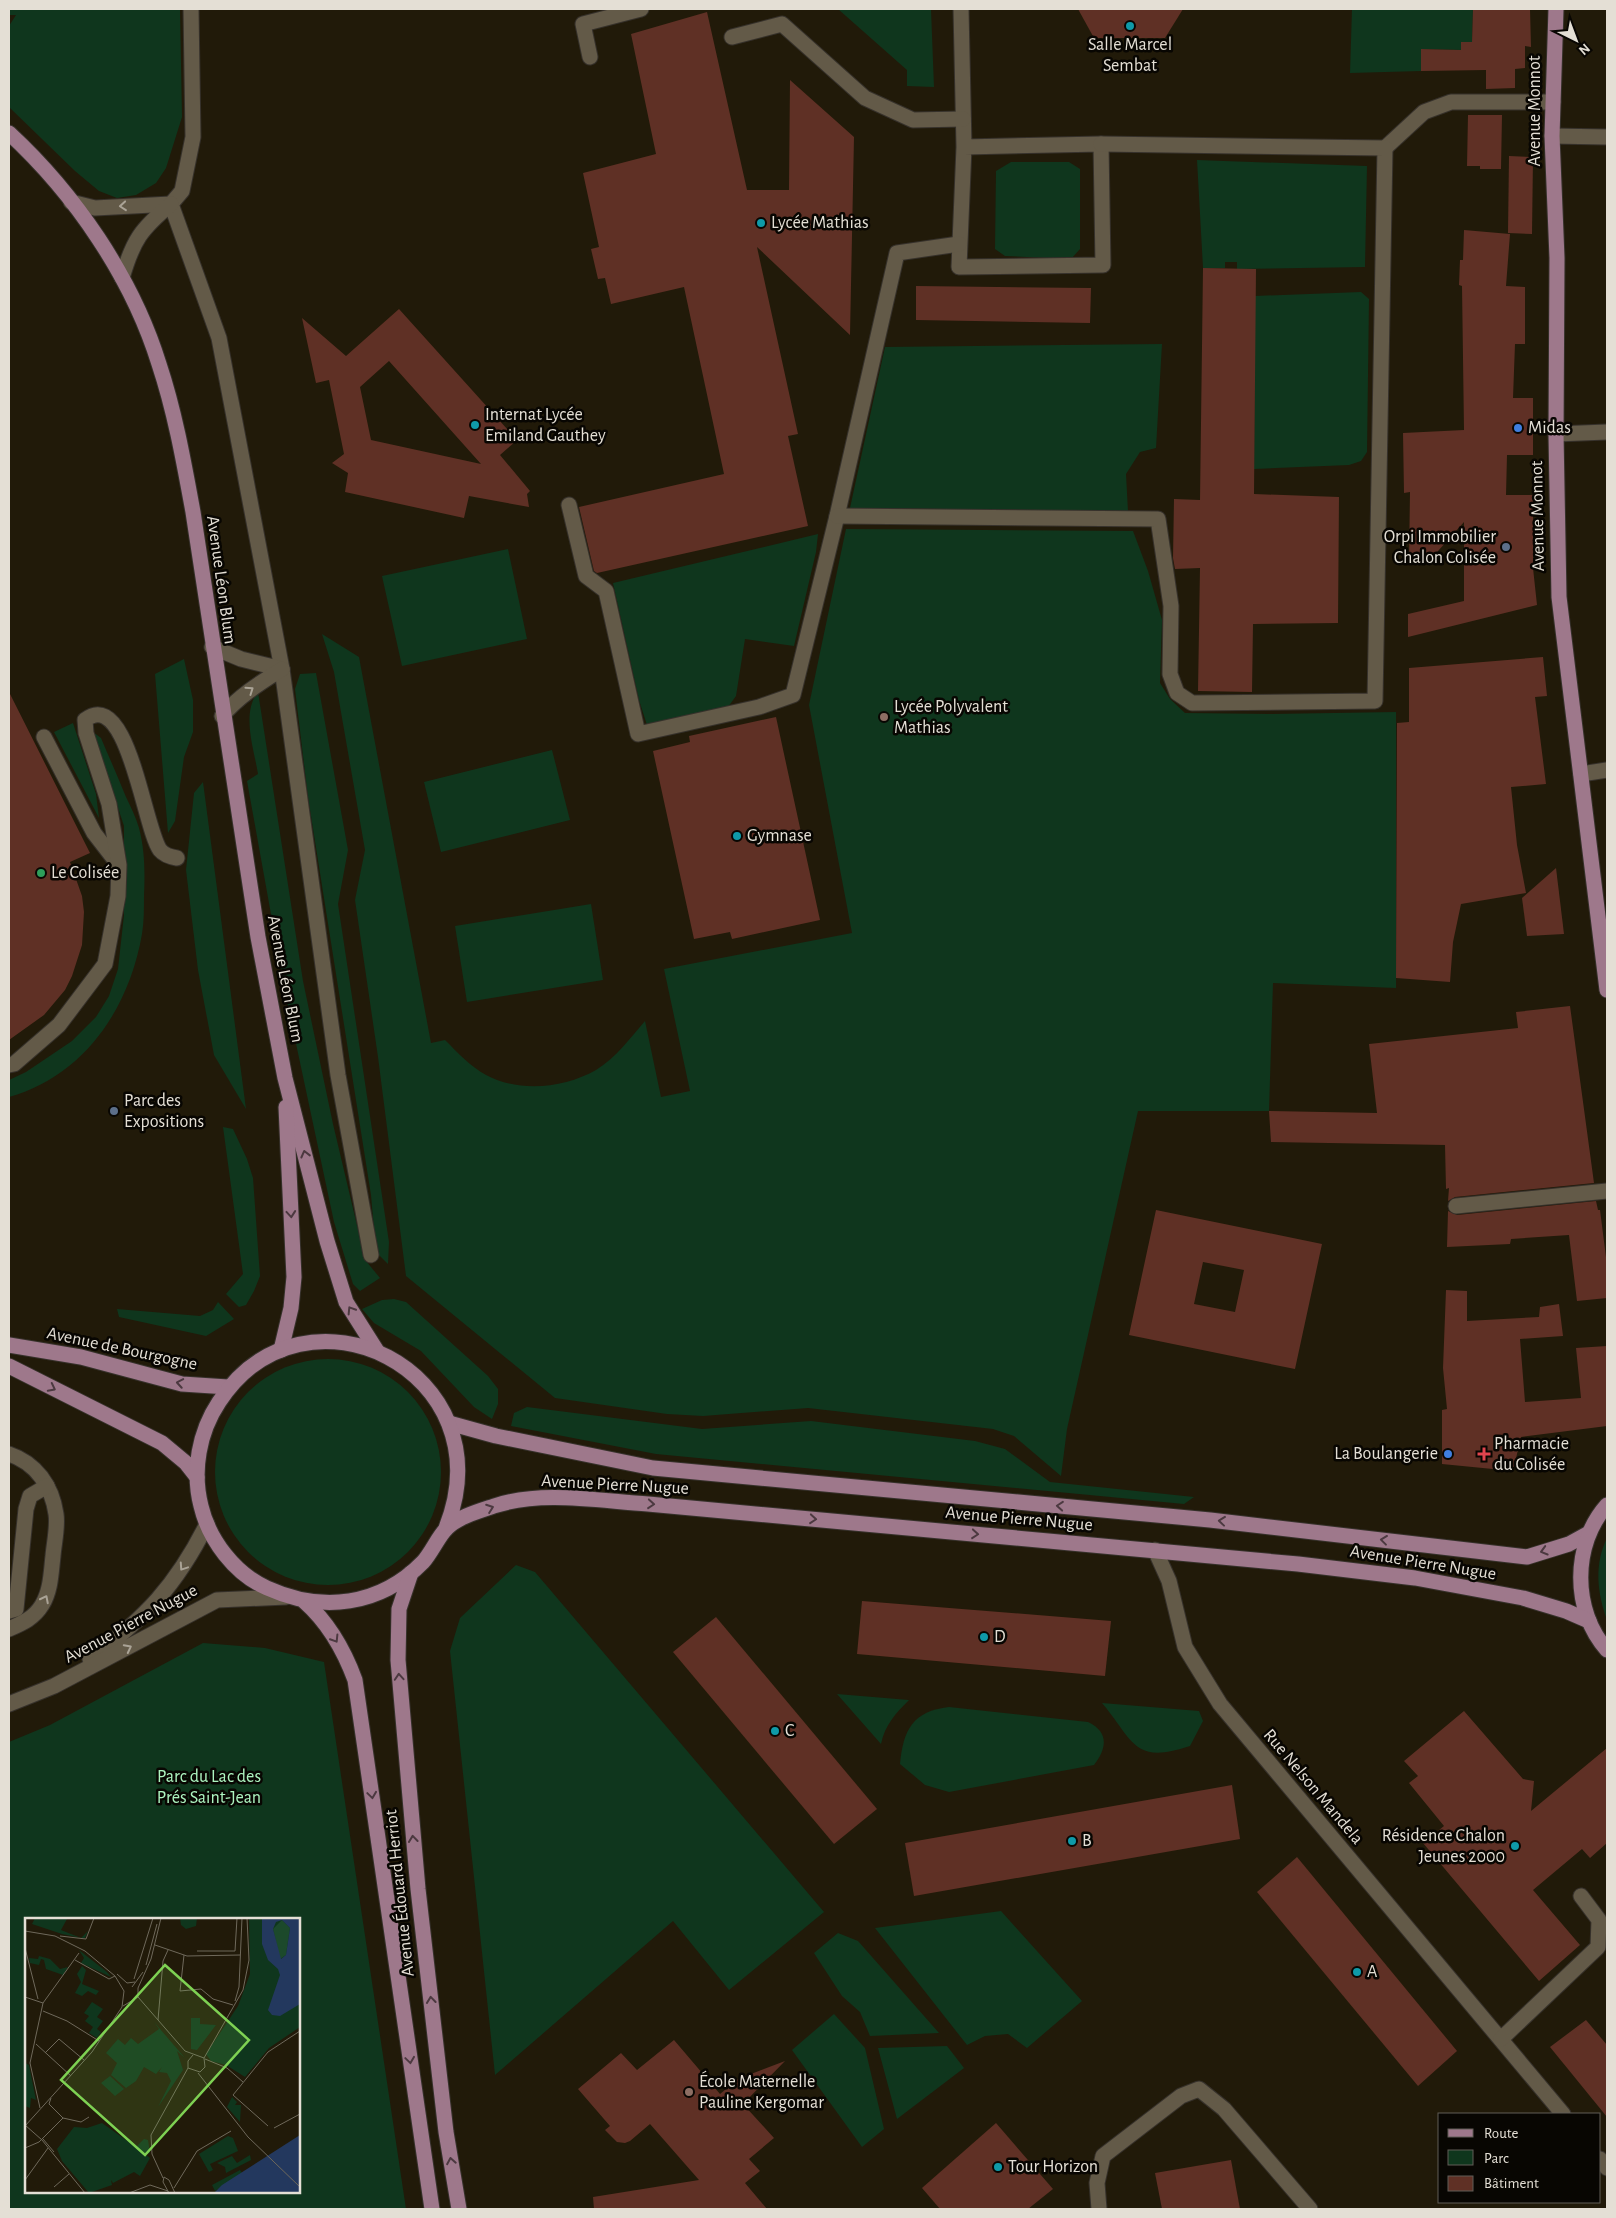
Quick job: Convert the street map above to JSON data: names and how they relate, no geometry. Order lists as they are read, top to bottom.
{
  "streets": {
    "main road": [
      "Avenue Monnot",
      "Avenue Léon Blum",
      "Avenue de Bourgogne",
      "Avenue Pierre Nugue",
      "Avenue Édouard Herriot"
    ],
    "street": ["Rue Nelson Mandela"]
  },
  "crossings": [
    ["Avenue Léon Blum", "Avenue Pierre Nugue"],
    ["Avenue de Bourgogne", "Avenue Pierre Nugue"],
    ["Avenue Pierre Nugue", "Rue Nelson Mandela"],
    ["Avenue Pierre Nugue", "Avenue Édouard Herriot"]
  ],
  "parks": ["Parc du Lac des Prés Saint-Jean"],
  "places": {
    "other": [
      "Salle Marcel Sembat",
      "Lycée Mathias",
      "Internat Lycée Emiland Gauthey",
      "Midas",
      "Orpi Immobilier Chalon Colisée",
      "Lycée Polyvalent Mathias",
      "Gymnase",
      "Le Colisée",
      "Parc des Expositions",
      "La Boulangerie",
      "D",
      "C",
      "B",
      "Résidence Chalon Jeunes 2000",
      "A",
      "École Maternelle Pauline Kergomar",
      "Tour Horizon"
    ],
    "health": ["Pharmacie du Colisée"]
  },
  "legend": ["Route", "Parc", "Bâtiment"],
  "north": "bottom right"
}
